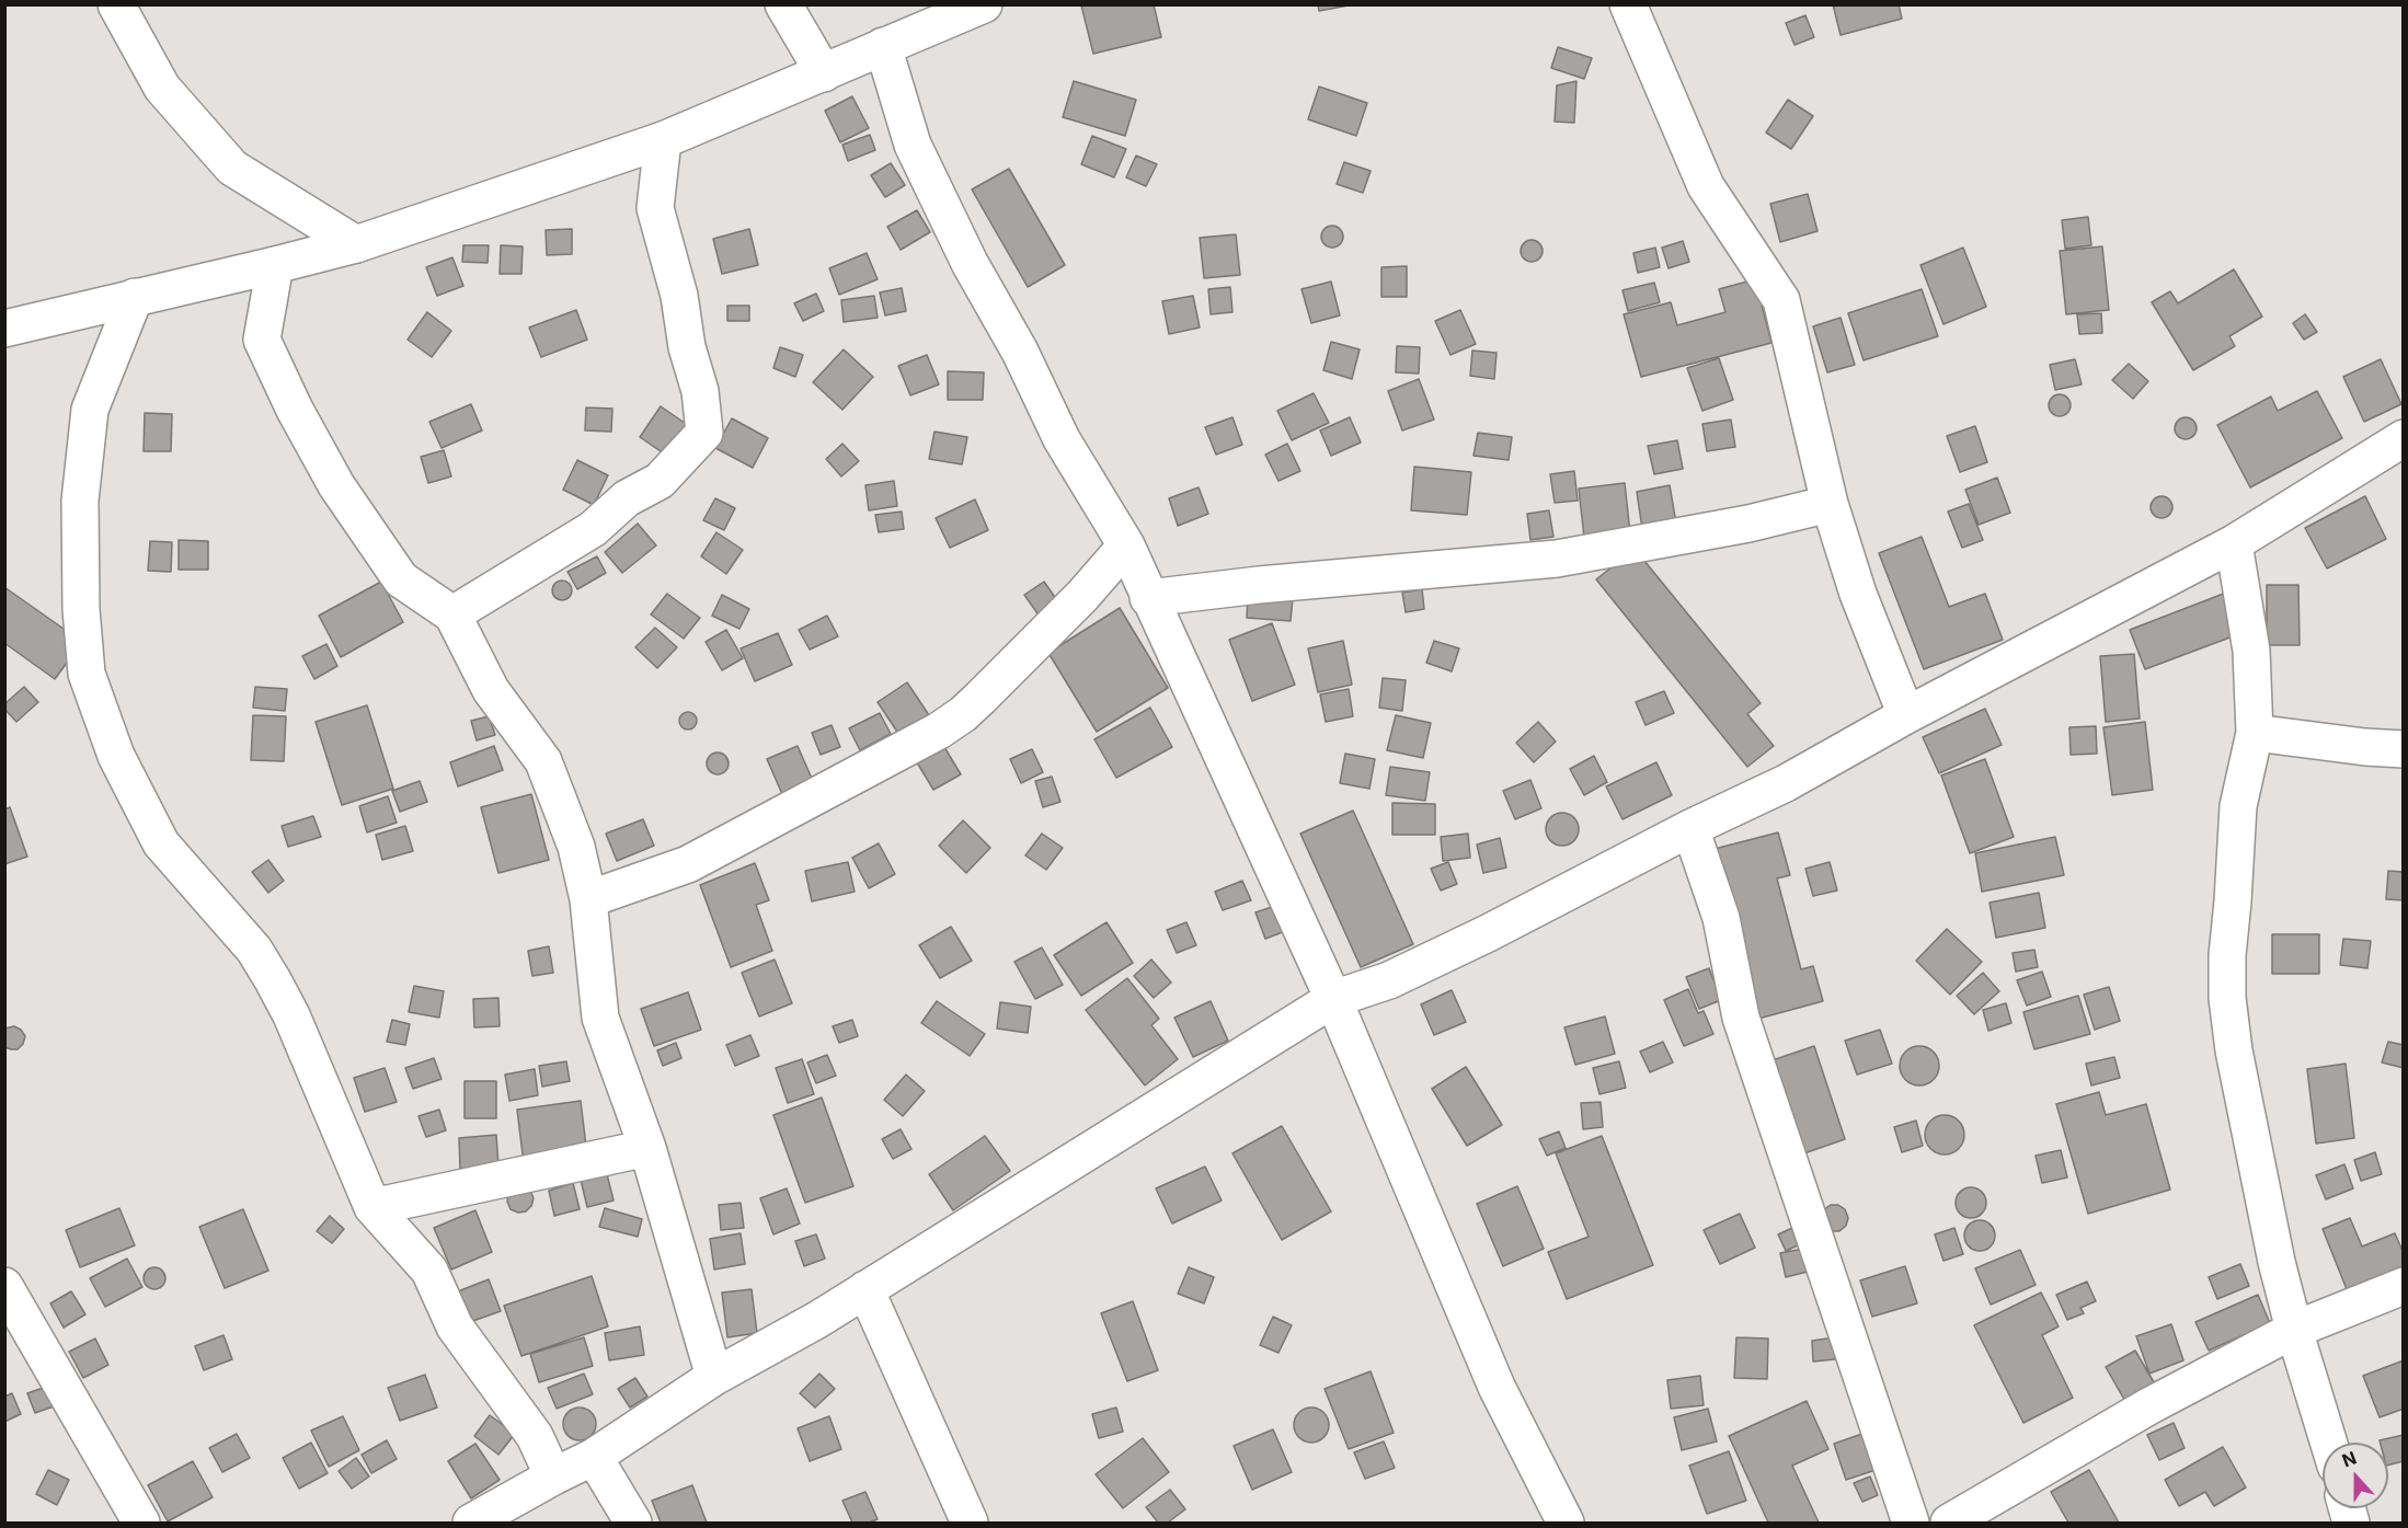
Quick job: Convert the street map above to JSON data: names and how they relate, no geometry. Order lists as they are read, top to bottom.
{
  "north": "top"
}
